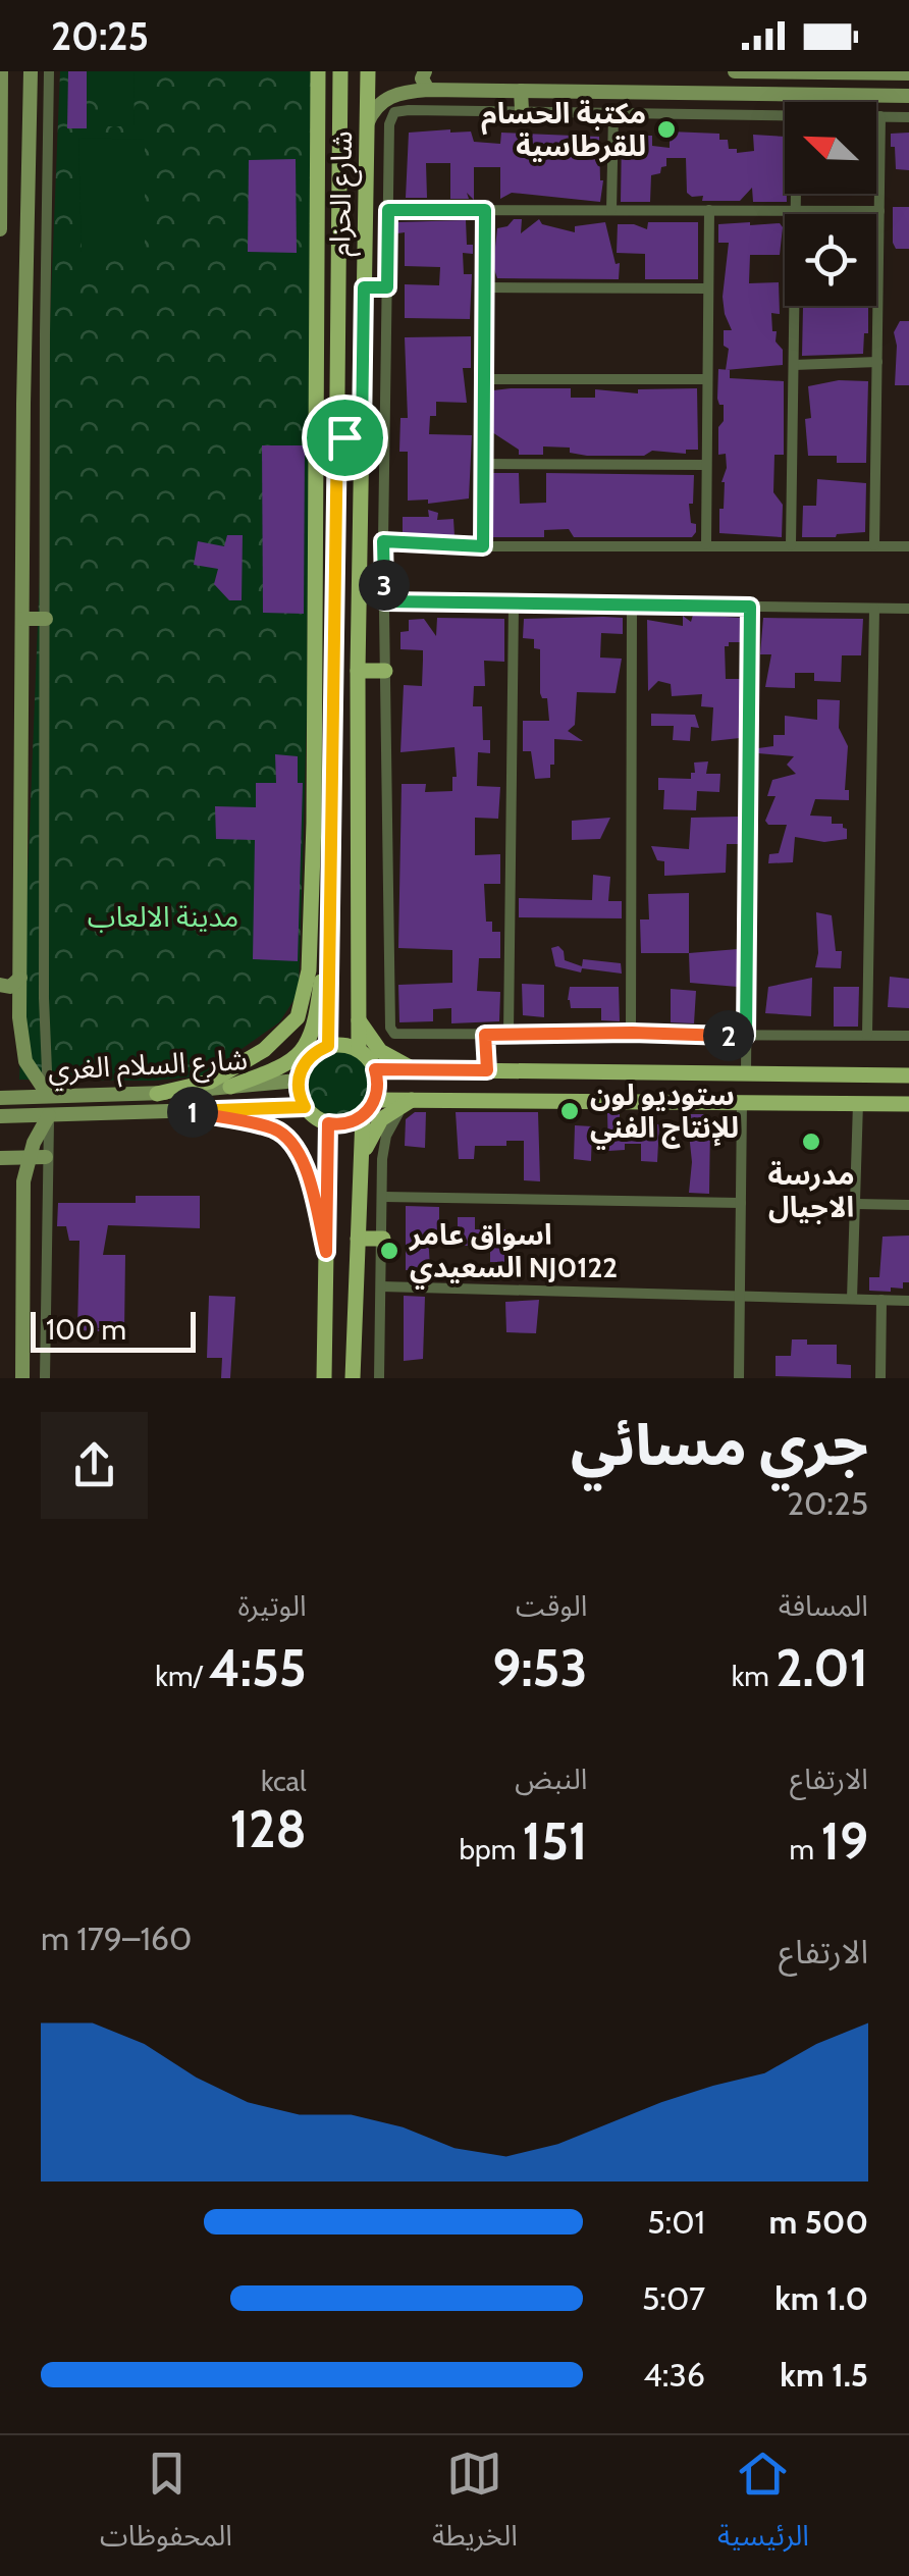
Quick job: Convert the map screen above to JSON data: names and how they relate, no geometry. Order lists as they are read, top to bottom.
{
  "streets": {
    "main road": ["شارع الحزام"],
    "street": ["شارع السلام الغري"]
  },
  "crossings": [
    ["شارع الحزام", "شارع السلام الغري"]
  ],
  "parks": ["مدينة الالعاب"],
  "places": [
    "مكتبة الحسام للقرطاسية",
    "ستوديو لون للإنتاج الفني",
    "مدرسة الاجيال",
    "اسواق عامر السعيدي NJ0122"
  ],
  "scale_bar": "100 m",
  "north": "top left",
  "page": {
    "status": "20:25",
    "pins": ["3", "2", "1"],
    "scale": "100 m",
    "heading": ["جري مسائي", "20:25"],
    "stats": [
      ["المسافة", "2.01 km"],
      ["الوقت", "9:53"],
      ["الوتيرة", "4:55 /km"],
      ["الارتفاع", "19 m"],
      ["النبض", "151 bpm"],
      ["kcal", "128"]
    ],
    "chart": ["الارتفاع", "160–179 m"],
    "list": [
      {
        "name": "500 m",
        "note": "5:01"
      },
      {
        "name": "1.0 km",
        "note": "5:07"
      },
      {
        "name": "1.5 km",
        "note": "4:36"
      }
    ],
    "tabs": ["الرئيسية", "الخريطة", "المحفوظات"]
  }
}
